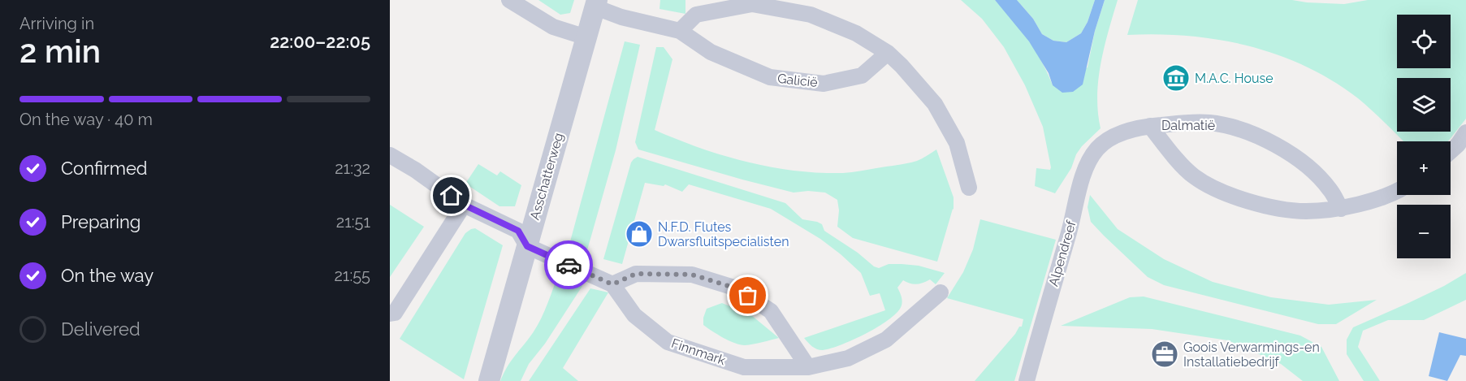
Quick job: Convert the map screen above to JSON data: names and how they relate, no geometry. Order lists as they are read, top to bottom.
{
  "streets": {
    "street": [
      "Galicië",
      "Dalmatië",
      "Asschatterweg",
      "Alpendreef",
      "Finnmark"
    ]
  },
  "crossings": [
    ["Galicië", "Asschatterweg"],
    ["Dalmatië", "Alpendreef"]
  ],
  "places": {
    "museum": ["M.A.C. House"],
    "shop": ["N.F.D. Flutes Dwarsfluitspecialisten"],
    "office": ["Goois Verwarmings-en Installatiebedrijf"]
  },
  "page": {
    "heading": ["2 min", "Arriving in", "22:00–22:05"],
    "map_buttons": ["+", "−"],
    "bar": "On the way · 40 m",
    "list": [
      ["Confirmed", "21:32"],
      ["Preparing", "21:51"],
      ["On the way", "21:55"],
      "Delivered"
    ]
  }
}
